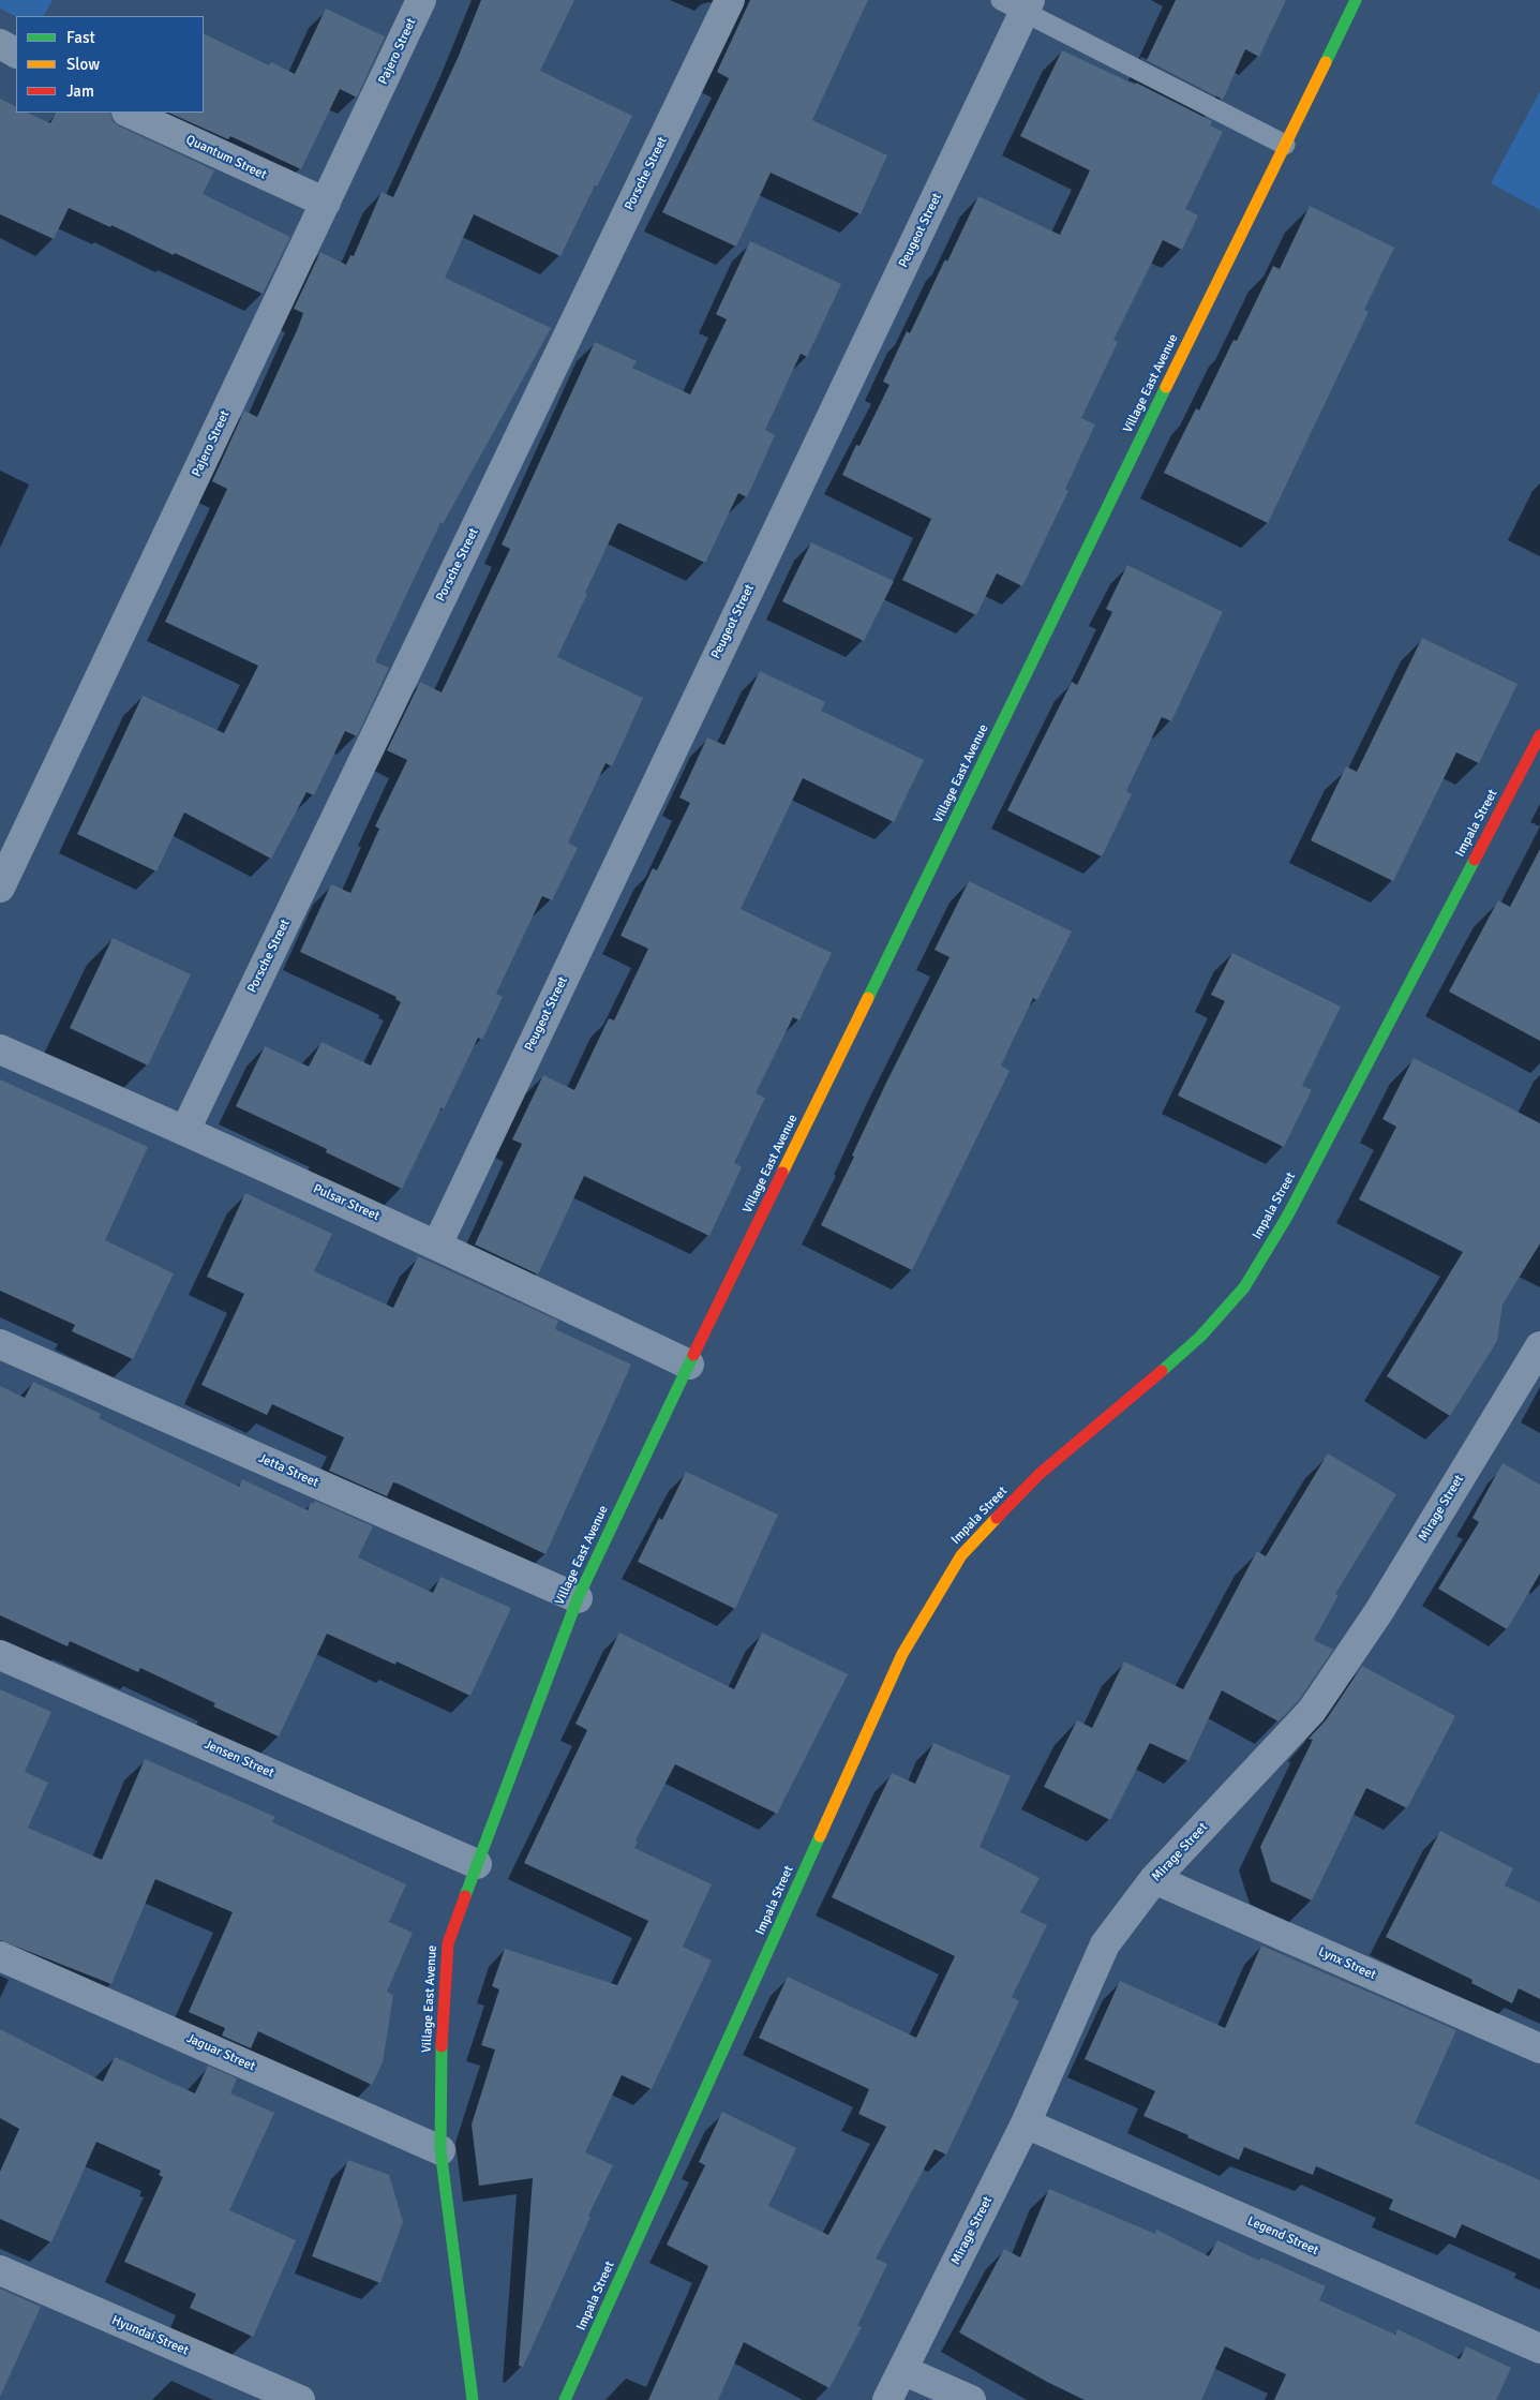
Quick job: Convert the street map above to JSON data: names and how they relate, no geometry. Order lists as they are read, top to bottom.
{
  "streets": {
    "street": [
      "Pajero Street",
      "Quantum Street",
      "Porsche Street",
      "Peugeot Street",
      "Village East Avenue",
      "Impala Street",
      "Pulsar Street",
      "Jetta Street",
      "Mirage Street",
      "Jensen Street",
      "Lynx Street",
      "Jaguar Street",
      "Legend Street",
      "Hyundai Street"
    ]
  },
  "crossings": [
    ["Pajero Street", "Quantum Street"],
    ["Porsche Street", "Pulsar Street"],
    ["Peugeot Street", "Pulsar Street"],
    ["Village East Avenue", "Pulsar Street"],
    ["Village East Avenue", "Jetta Street"],
    ["Village East Avenue", "Jensen Street"],
    ["Village East Avenue", "Jaguar Street"],
    ["Mirage Street", "Lynx Street"],
    ["Mirage Street", "Legend Street"]
  ],
  "legend": ["Fast", "Slow", "Jam"]
}
